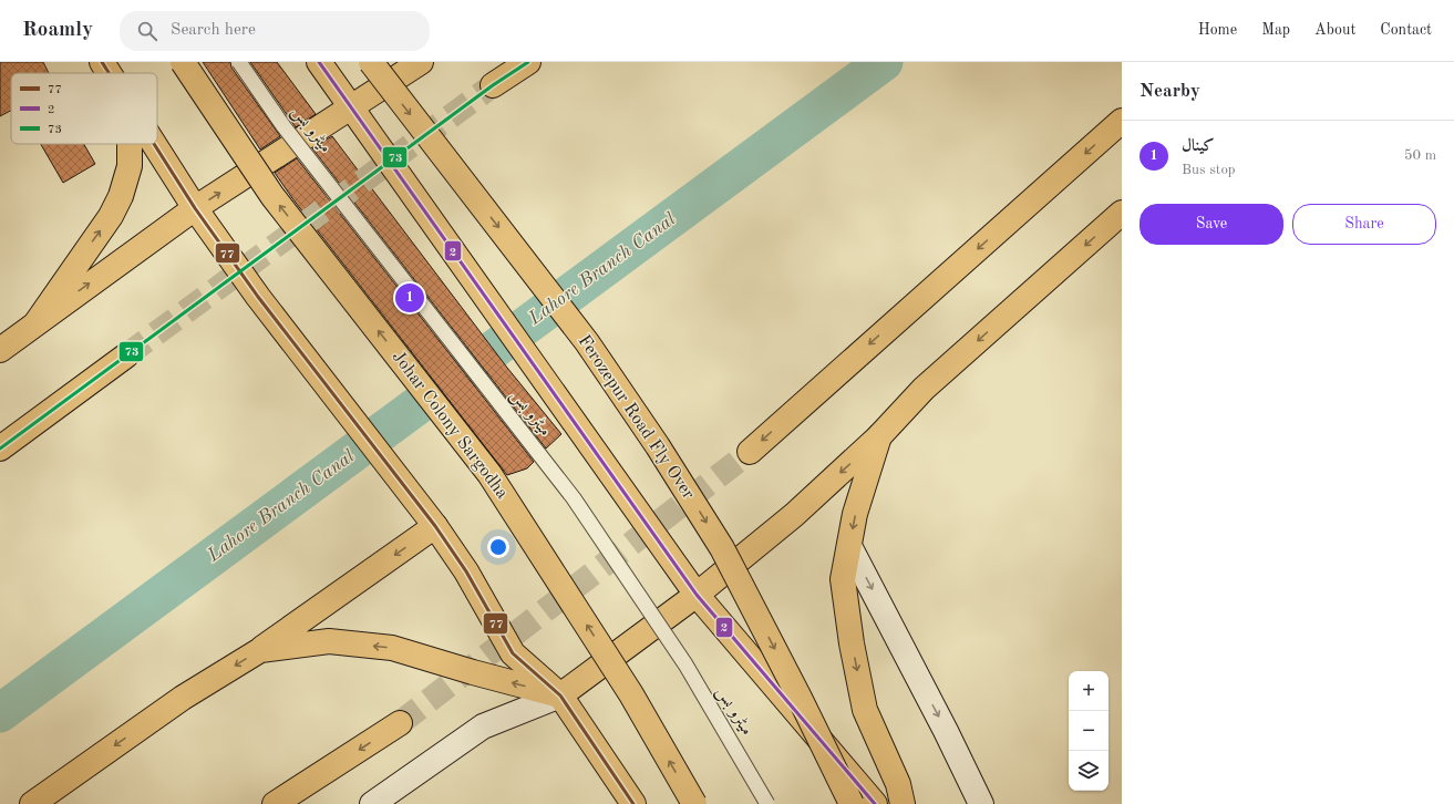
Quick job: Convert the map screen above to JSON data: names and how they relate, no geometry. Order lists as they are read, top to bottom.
{
  "streets": {
    "main road": ["Ferozepur Road Fly Over", "Johar Colony Sargodha"],
    "lane": ["میٹرو بس"]
  },
  "water": ["Lahore Branch Canal"],
  "lines": ["transit line 77", "transit line 2", "transit line 73"],
  "legend": ["77", "2", "73"],
  "page": {
    "header": "Roamly",
    "search": "Search here",
    "nav": [
      "Home",
      "Map",
      "About",
      "Contact"
    ],
    "heading": "Nearby",
    "list": [
      {
        "mark": "1",
        "name": "کینال",
        "note": "Bus stop",
        "value": "50 m"
      }
    ],
    "buttons": ["Save", "Share"],
    "pins": "1",
    "map_buttons": ["+", "−"]
  }
}
